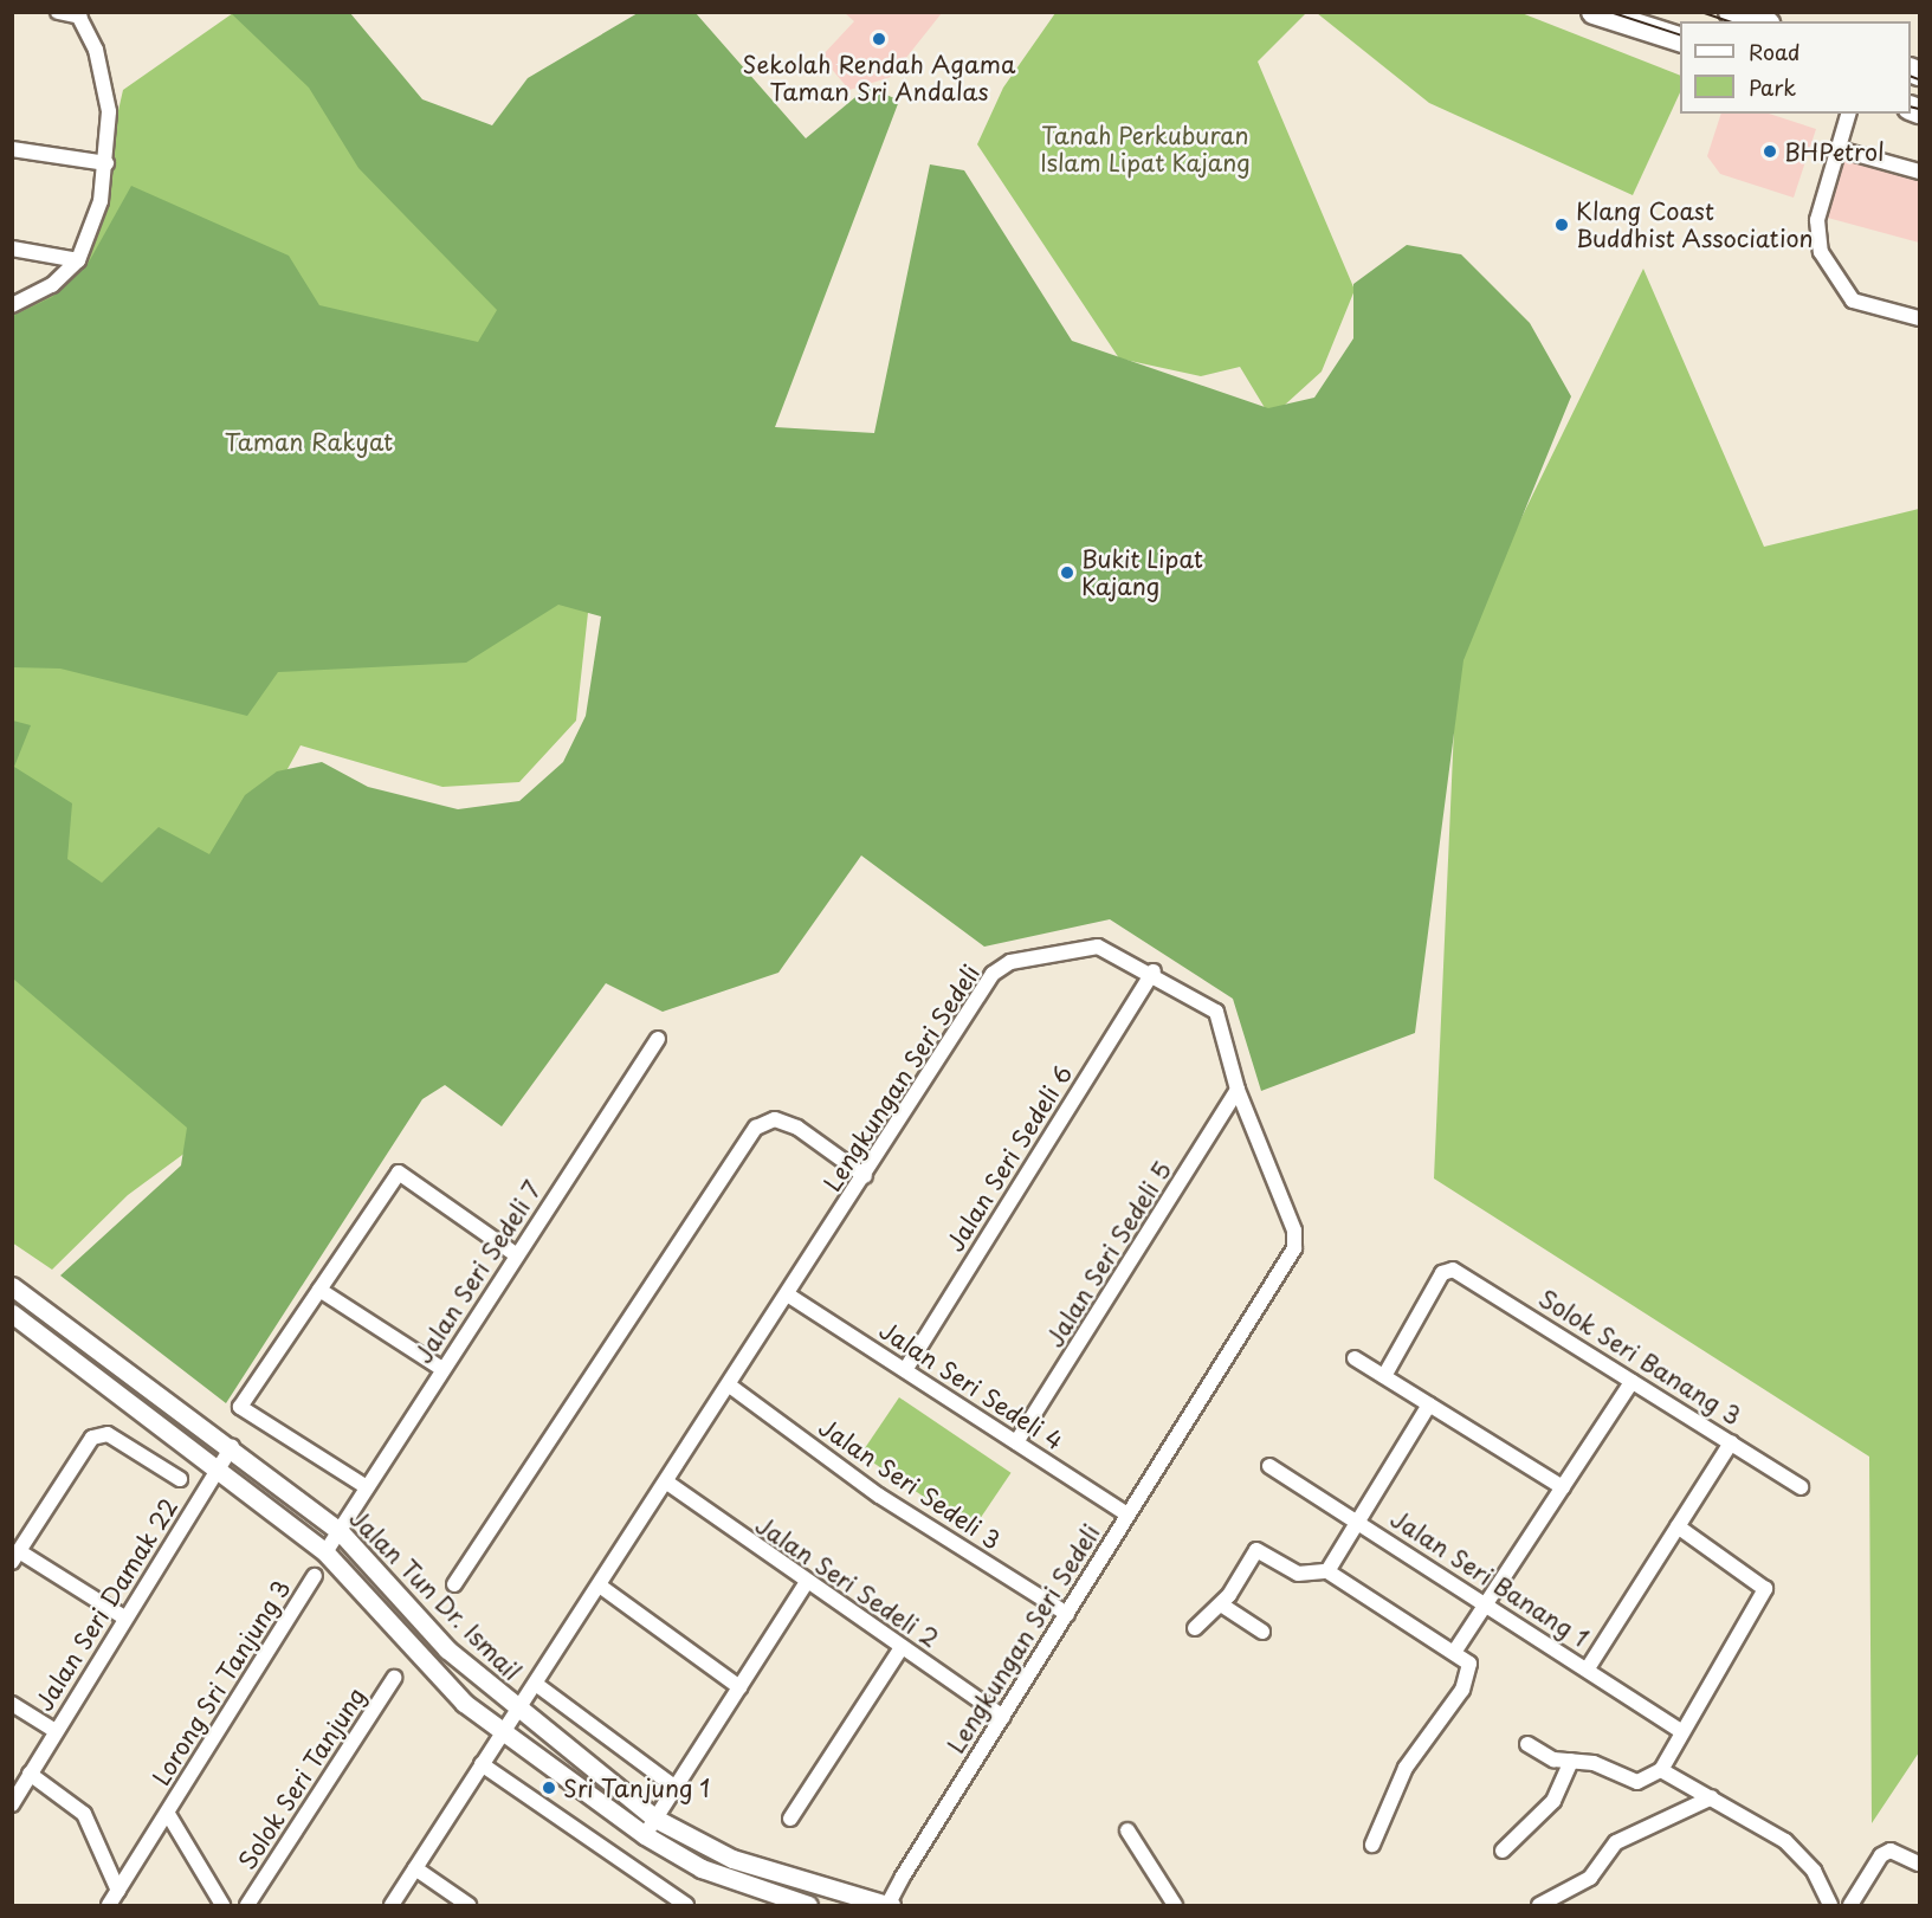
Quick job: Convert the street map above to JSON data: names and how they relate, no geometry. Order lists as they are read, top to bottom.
{
  "streets": {
    "street": [
      "Lengkungan Seri Sedeli",
      "Jalan Seri Sedeli 6",
      "Jalan Seri Sedeli 5",
      "Jalan Seri Sedeli 7",
      "Solok Seri Banang 3",
      "Jalan Seri Sedeli 4",
      "Jalan Seri Sedeli 3",
      "Jalan Seri Banang 1",
      "Jalan Seri Sedeli 2",
      "Jalan Tun Dr. Ismail",
      "Jalan Seri Damak 22",
      "Lorong Sri Tanjung 3",
      "Solok Seri Tanjung"
    ]
  },
  "crossings": [
    ["Lengkungan Seri Sedeli", "Jalan Seri Sedeli 6"],
    ["Lengkungan Seri Sedeli", "Jalan Seri Sedeli 5"],
    ["Lengkungan Seri Sedeli", "Jalan Seri Sedeli 4"],
    ["Lengkungan Seri Sedeli", "Jalan Seri Sedeli 3"],
    ["Lengkungan Seri Sedeli", "Jalan Seri Sedeli 2"],
    ["Lengkungan Seri Sedeli", "Jalan Tun Dr. Ismail"],
    ["Jalan Seri Sedeli 6", "Jalan Seri Sedeli 4"],
    ["Jalan Seri Sedeli 5", "Jalan Seri Sedeli 4"],
    ["Jalan Seri Sedeli 7", "Jalan Tun Dr. Ismail"],
    ["Jalan Tun Dr. Ismail", "Jalan Seri Damak 22"]
  ],
  "parks": ["Tanah Perkuburan Islam Lipat Kajang", "Taman Rakyat"],
  "places": [
    "Sekolah Rendah Agama Taman Sri Andalas",
    "BHPetrol",
    "Klang Coast Buddhist Association",
    "Bukit Lipat Kajang",
    "Sri Tanjung 1"
  ],
  "legend": ["Road", "Park"]
}
